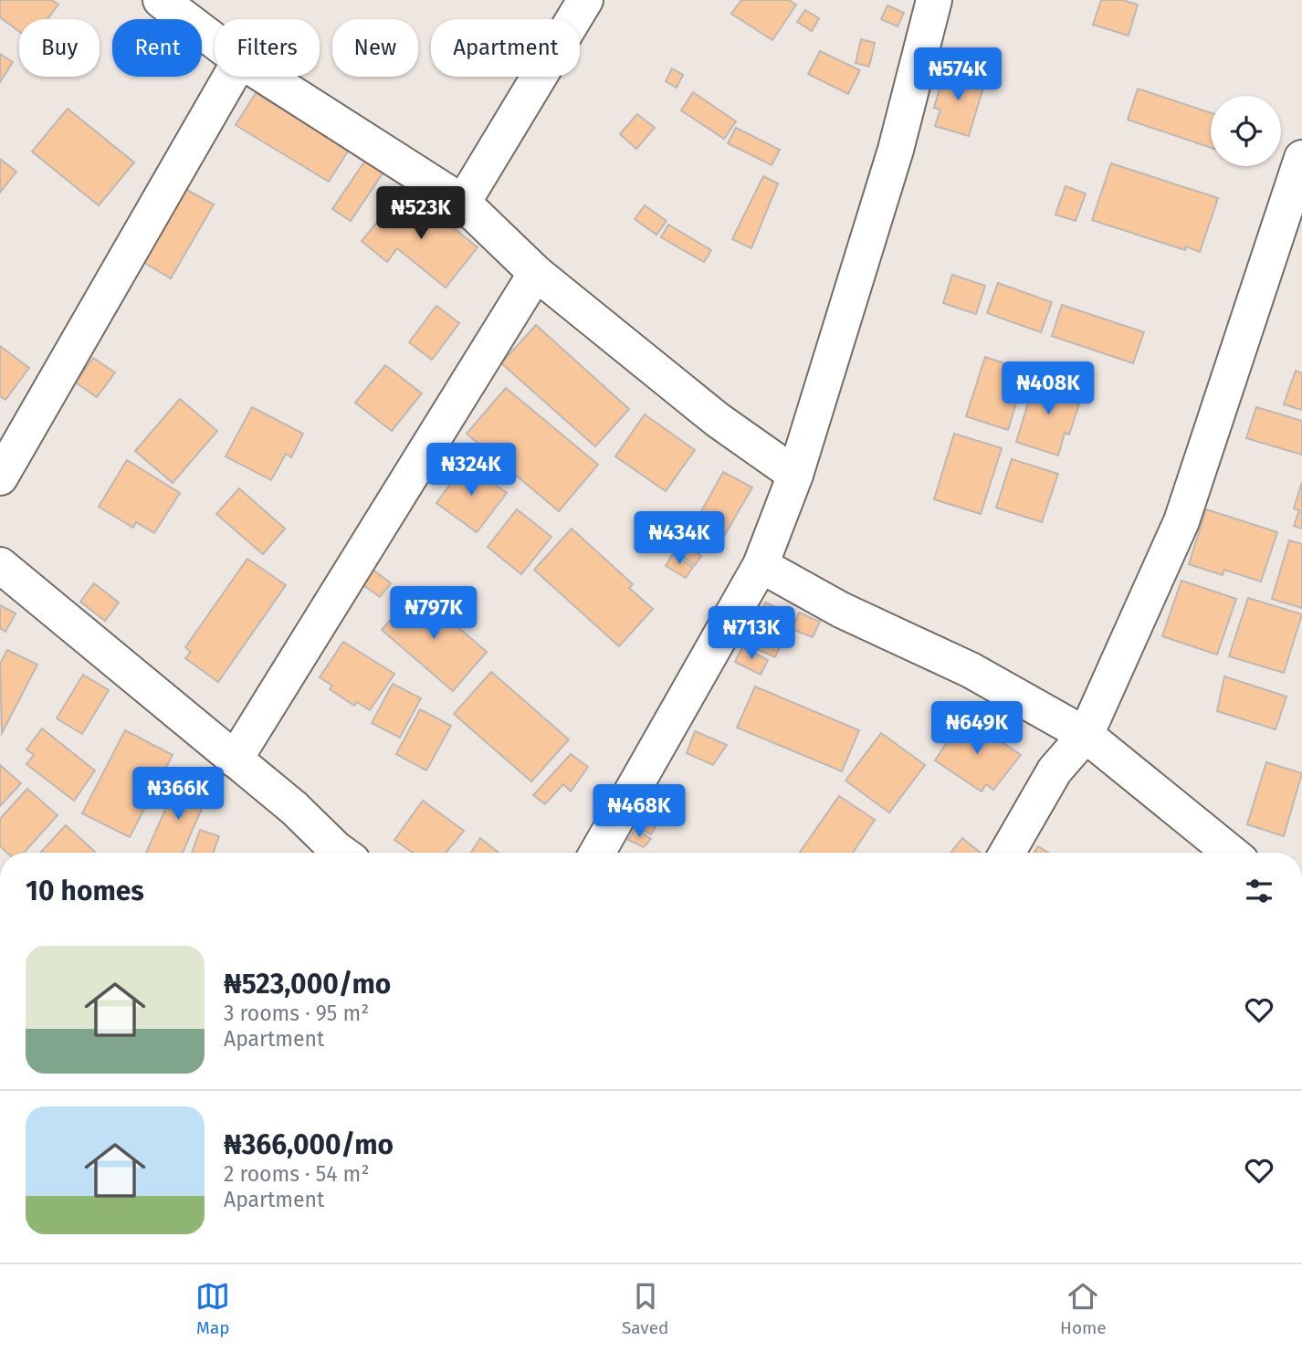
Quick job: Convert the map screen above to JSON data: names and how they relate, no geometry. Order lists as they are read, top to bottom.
{
  "page": {
    "chip": [
      "Buy",
      "Rent",
      "Filters",
      "New",
      "Apartment"
    ],
    "price": [
      "₦574K",
      "₦523K",
      "₦408K",
      "₦324K",
      "₦434K",
      "₦797K",
      "₦713K",
      "₦649K",
      "₦366K",
      "₦468K"
    ],
    "heading": "10 homes",
    "list": [
      {
        "name": "₦523,000/mo",
        "note": "3 rooms · 95 m² · Apartment"
      },
      {
        "name": "₦366,000/mo",
        "note": "2 rooms · 54 m² · Apartment"
      }
    ],
    "tabs": ["Map", "Saved", "Home"]
  }
}
